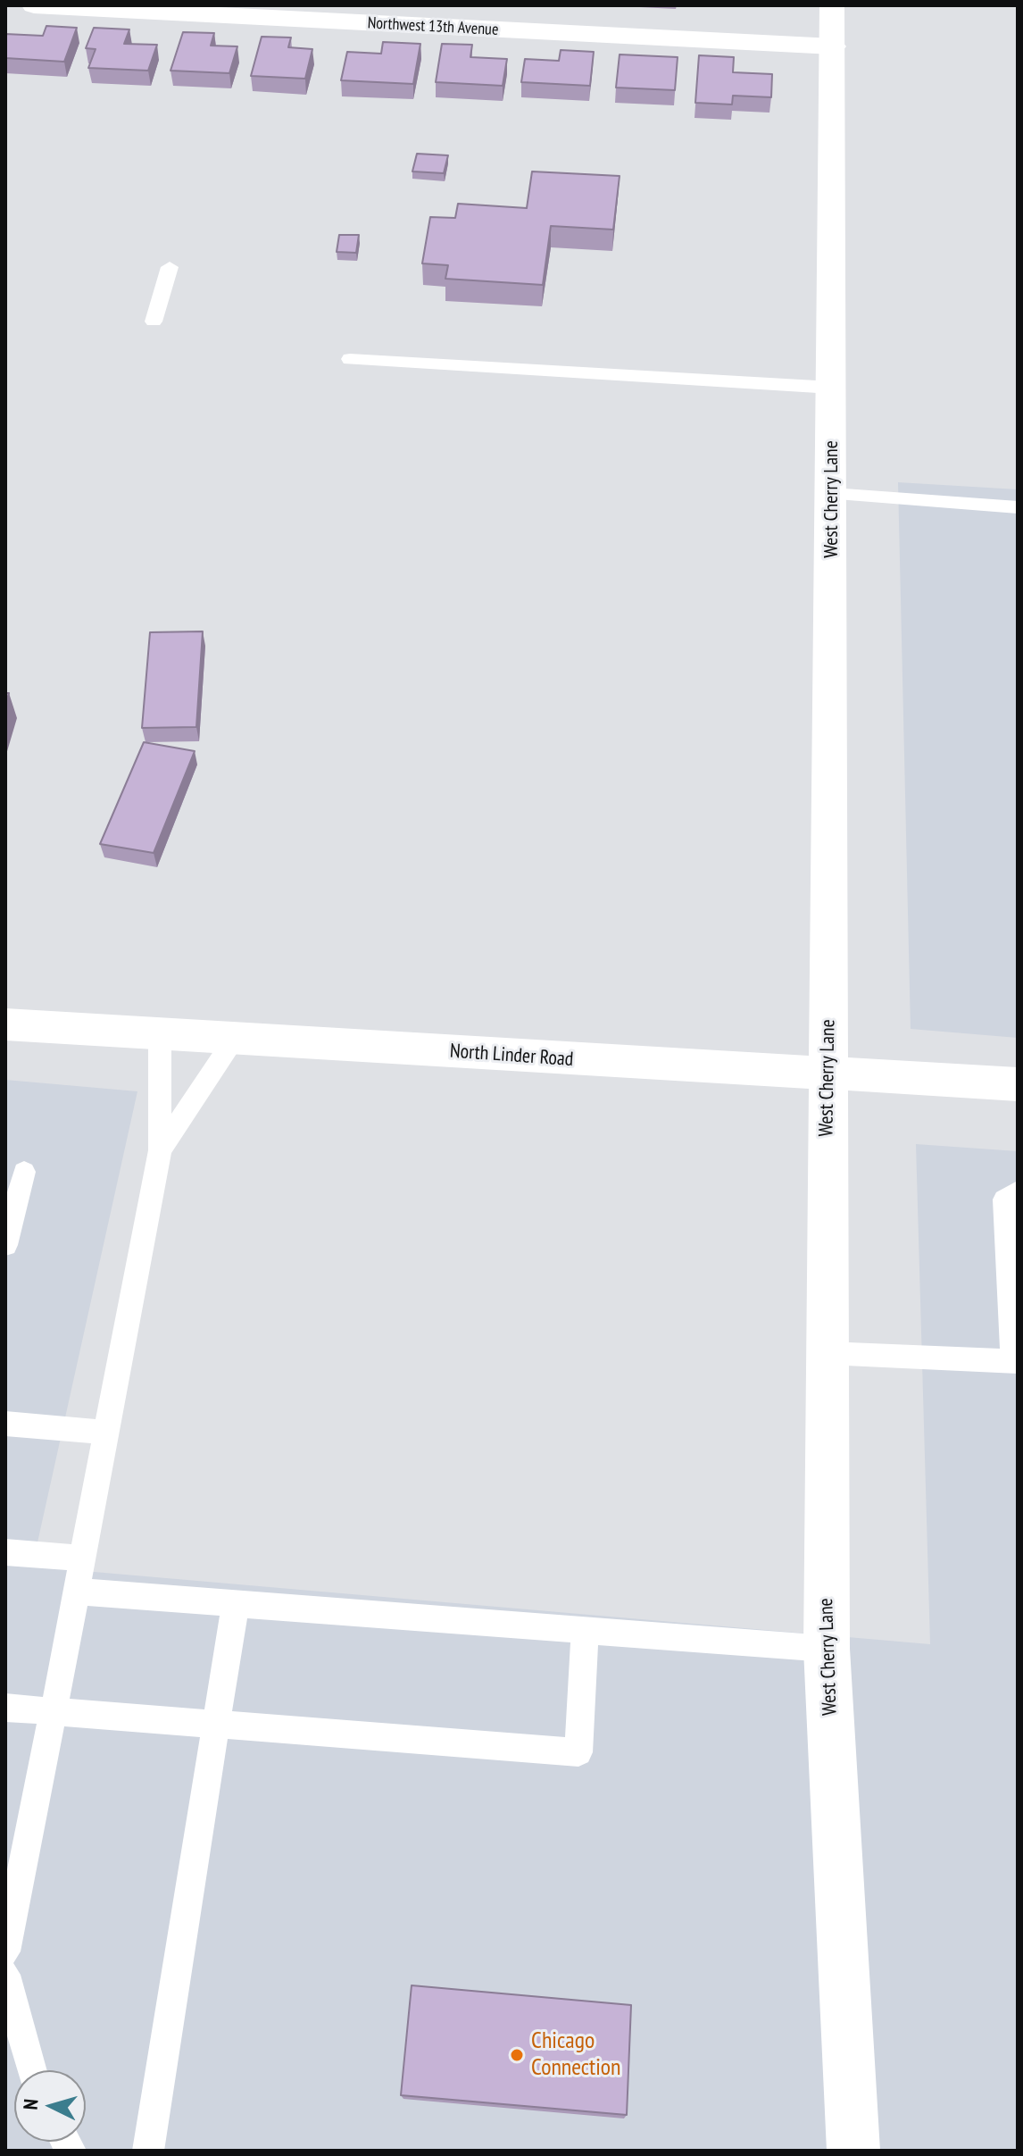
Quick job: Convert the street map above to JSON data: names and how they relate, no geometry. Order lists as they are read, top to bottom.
{
  "streets": {
    "main road": ["Northwest 13th Avenue", "West Cherry Lane", "North Linder Road"]
  },
  "crossings": [
    ["Northwest 13th Avenue", "West Cherry Lane"],
    ["West Cherry Lane", "North Linder Road"]
  ],
  "places": ["Chicago Connection"],
  "north": "left"
}
